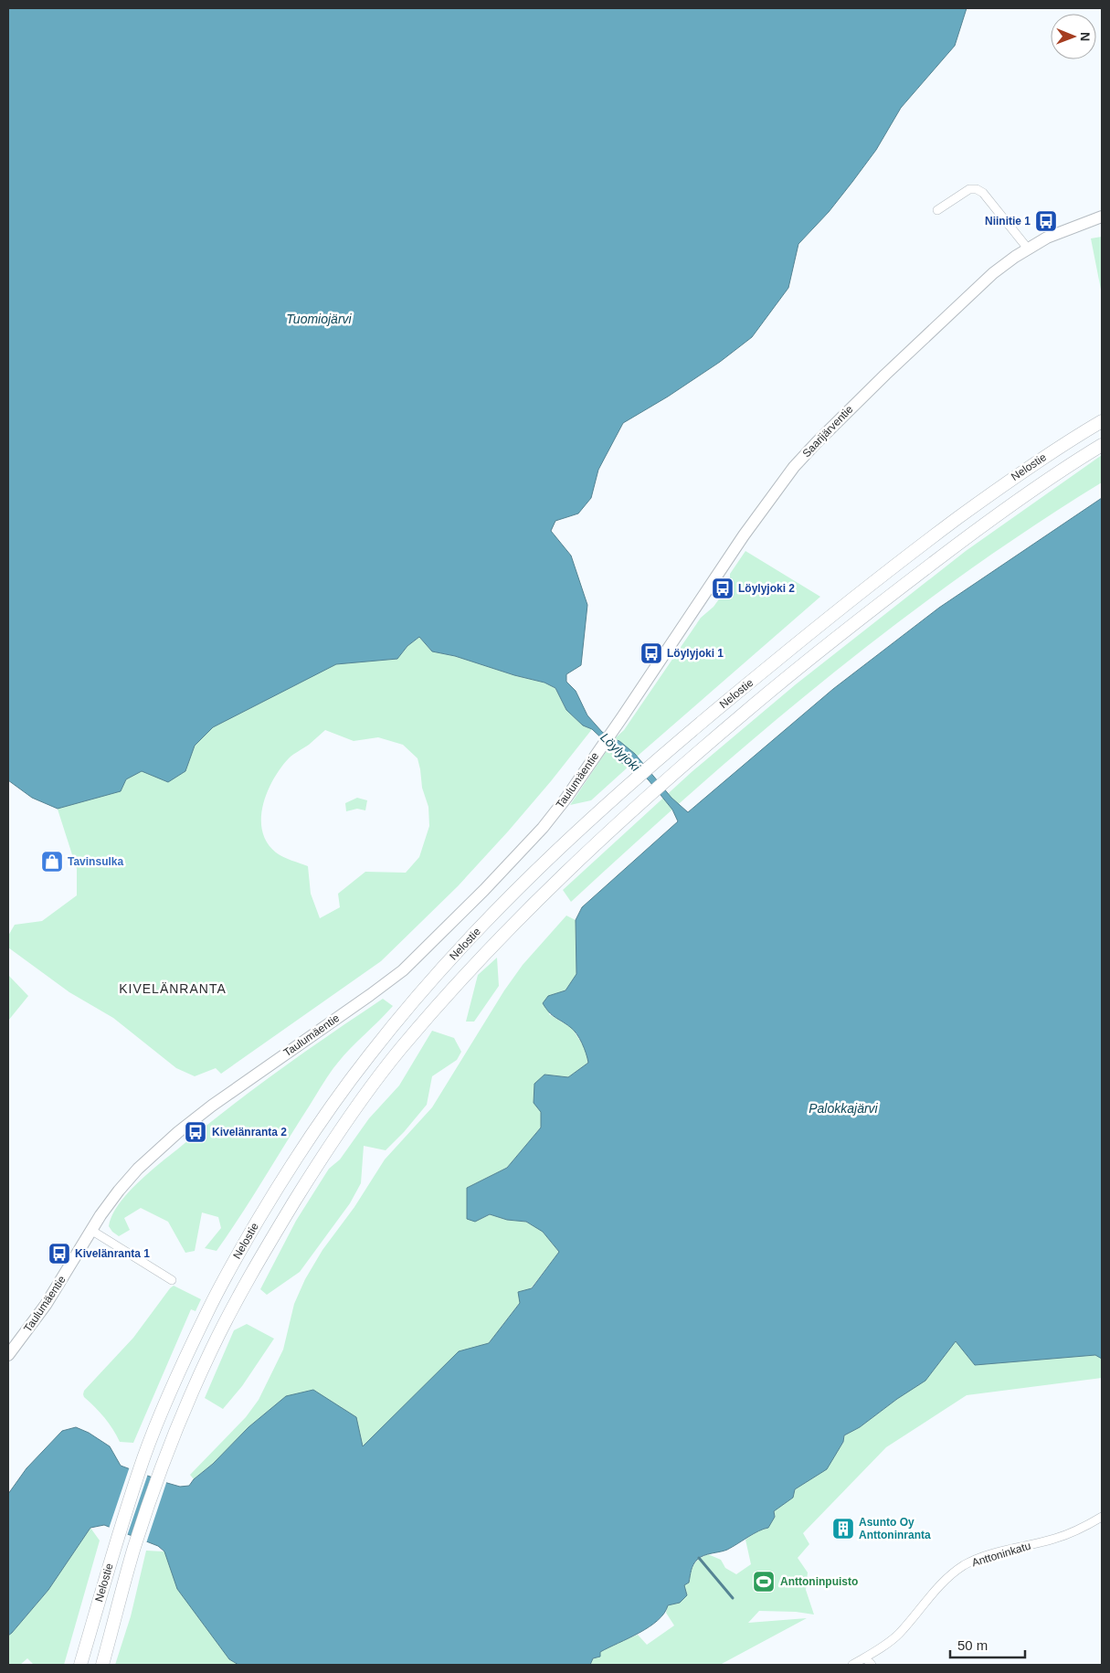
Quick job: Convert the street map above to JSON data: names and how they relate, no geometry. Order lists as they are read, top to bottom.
{
  "streets": {
    "highway": ["Nelostie"],
    "main road": ["Saarijärventie", "Taulumäentie"],
    "street": ["Anttoninkatu"]
  },
  "crossings": [
    ["Saarijärventie", "Taulumäentie"]
  ],
  "districts": ["KIVELÄNRANTA"],
  "water": ["Tuomiojärvi", "Löylyjoki", "Palokkajärvi"],
  "places": {
    "bus stop": [
      "Niinitie 1",
      "Löylyjoki 2",
      "Löylyjoki 1",
      "Kivelänranta 2",
      "Kivelänranta 1"
    ],
    "shop": ["Tavinsulka"],
    "building": ["Asunto Oy Anttoninranta"],
    "sports": ["Anttoninpuisto"]
  },
  "scale_bar": "50 m",
  "north": "right"
}
